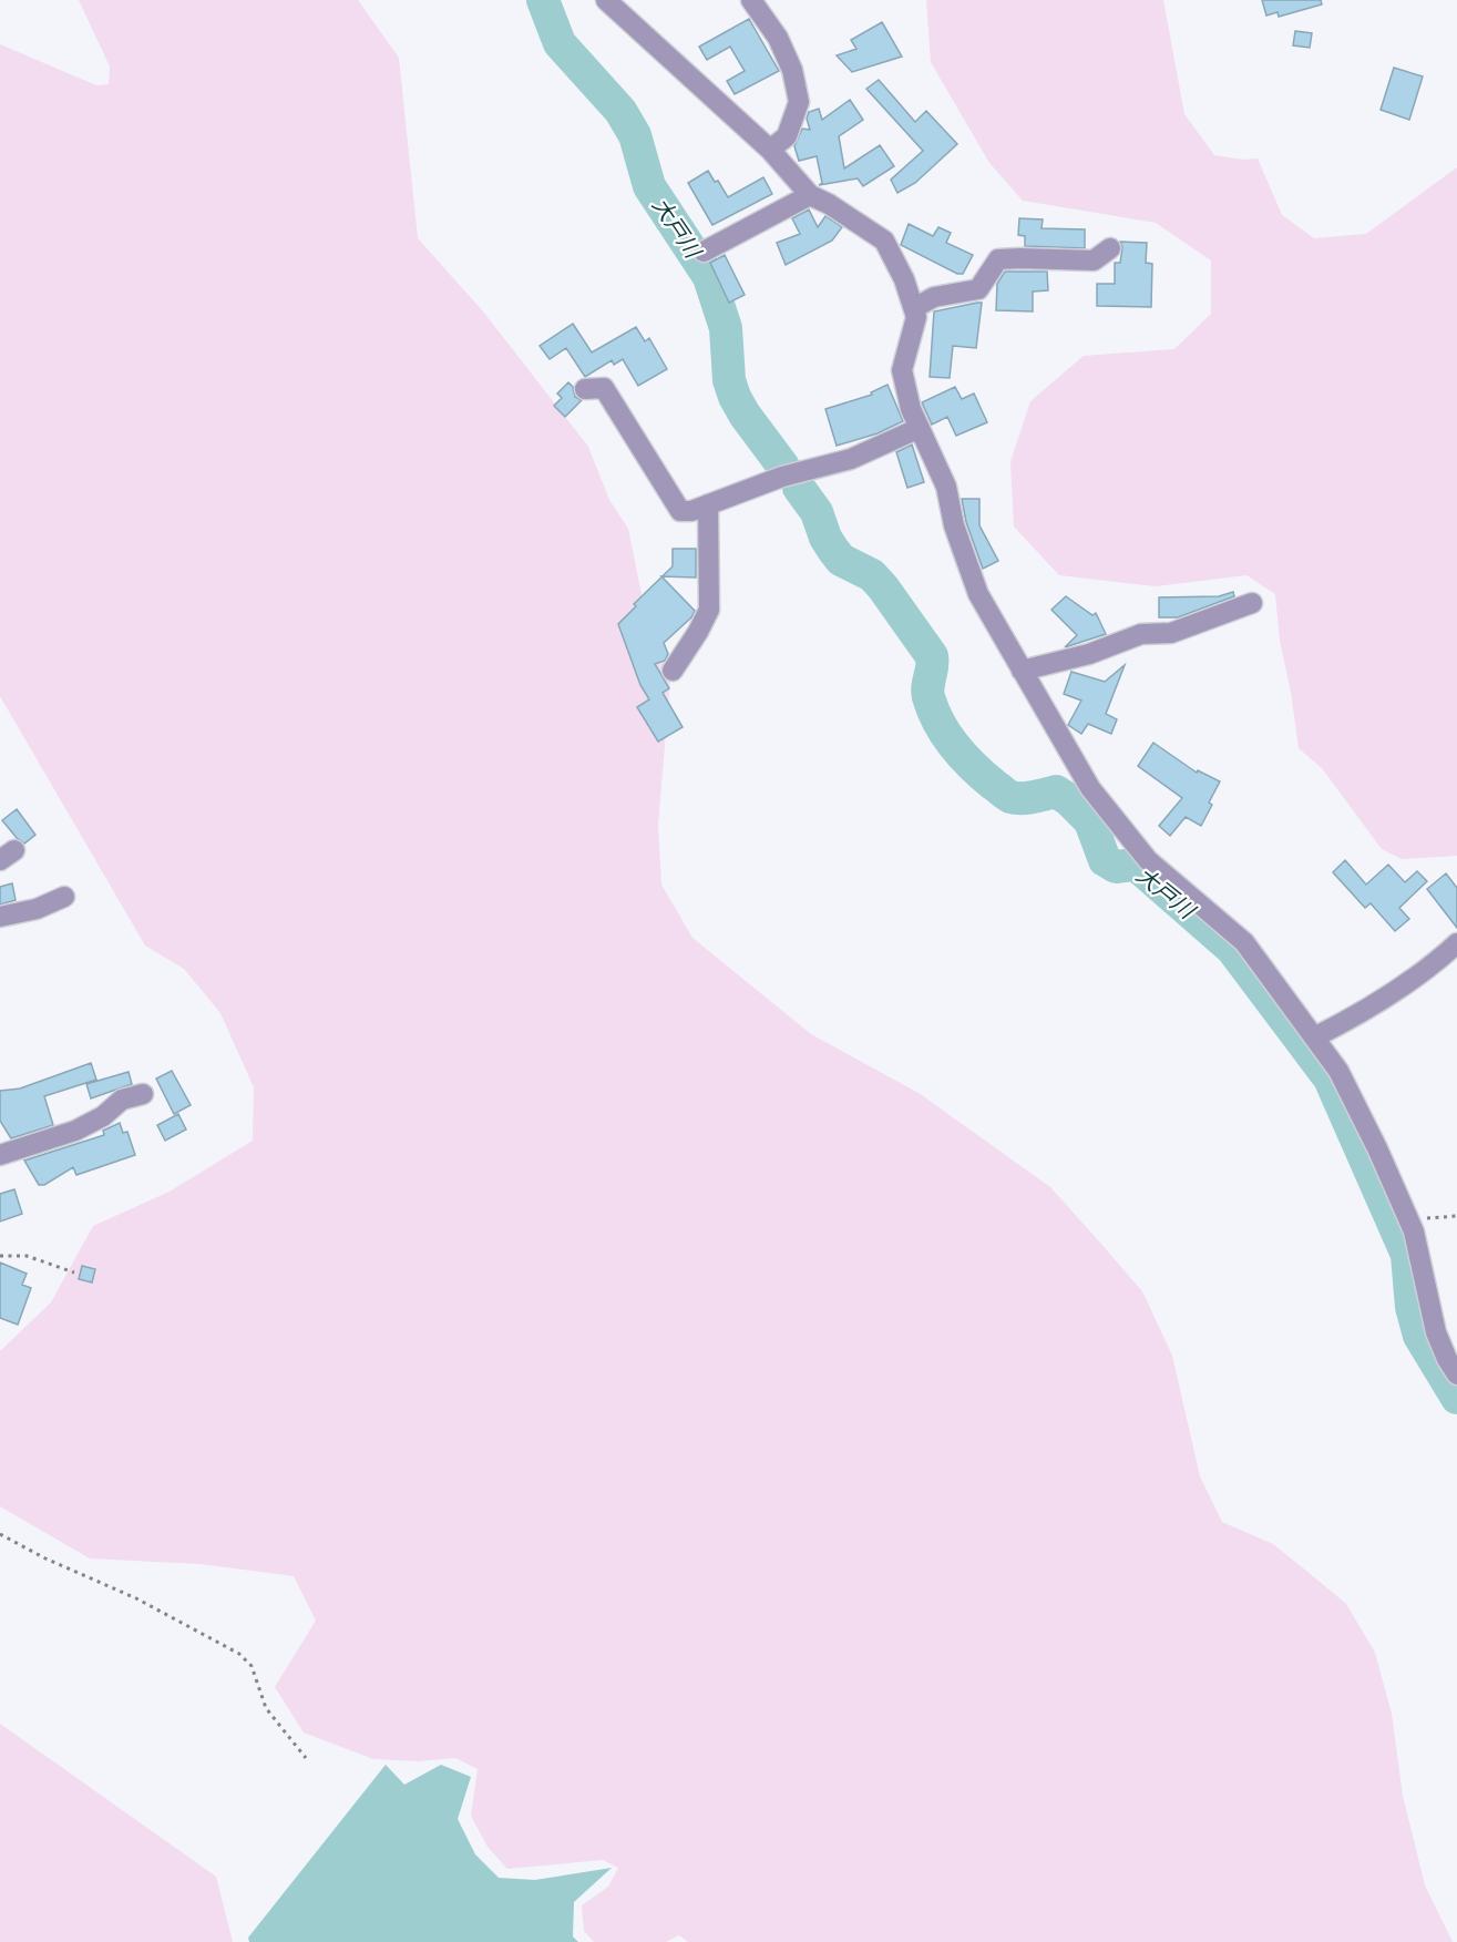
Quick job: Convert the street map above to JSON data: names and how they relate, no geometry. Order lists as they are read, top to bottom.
{
  "water": ["大戸川"]
}
